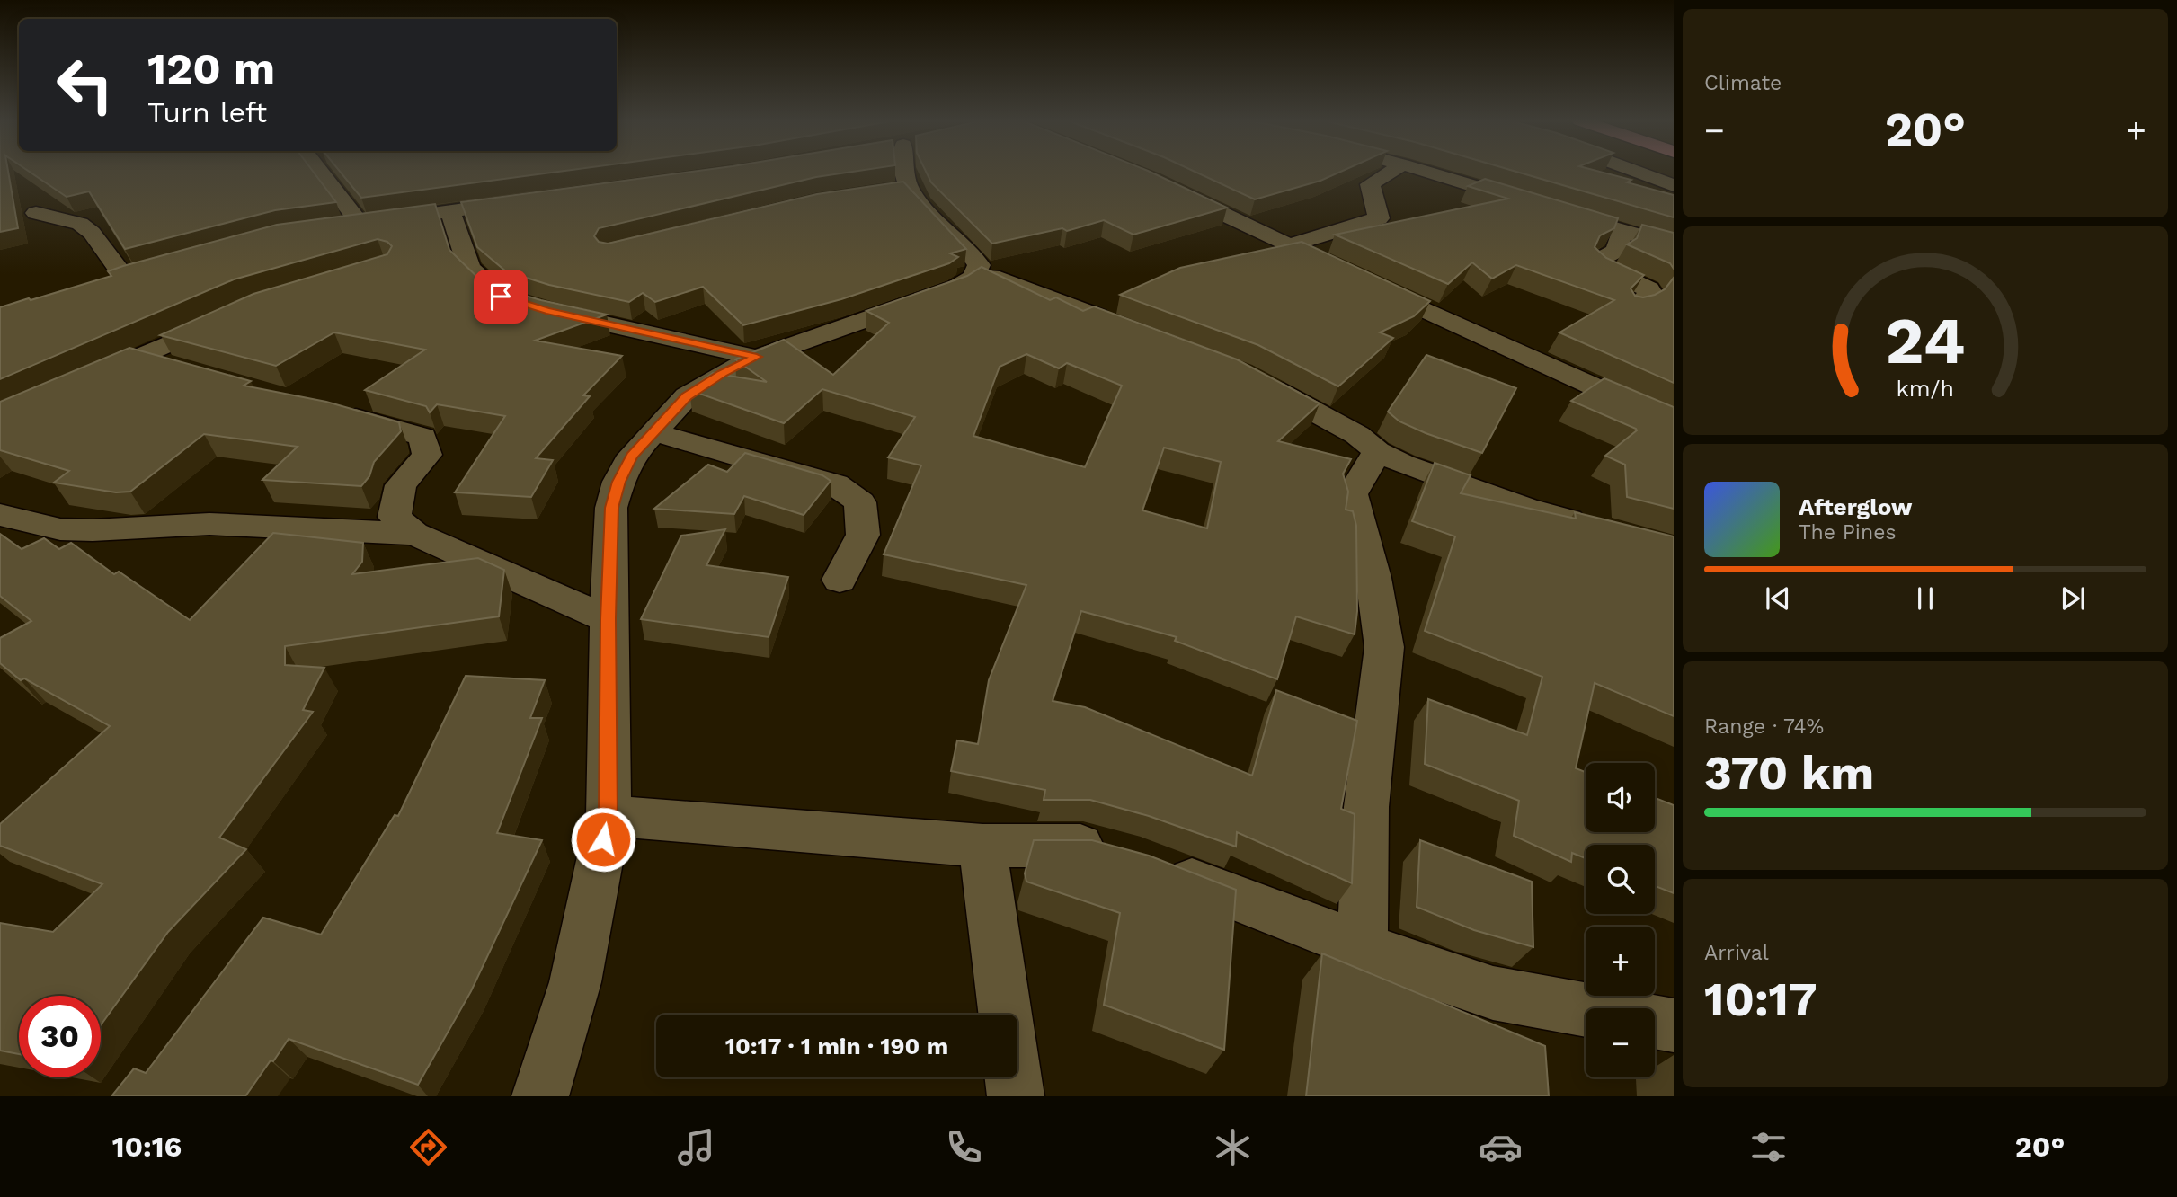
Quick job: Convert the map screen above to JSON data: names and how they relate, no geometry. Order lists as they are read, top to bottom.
{
  "page": {
    "tile": [
      "Climate",
      ["Range · 74%", "370 km"],
      ["Arrival", "10:17"]
    ],
    "turn": ["120 m", "Turn left"],
    "heat": ["−", "20°", "+"],
    "song": ["Afterglow", "The Pines"],
    "map_buttons": ["+", "−"],
    "limit": "30",
    "trip": "10:17 · 1 min · 190 m",
    "tabs": ["10:16", "20°"],
    "gauge": ["24", "km/h"]
  }
}
